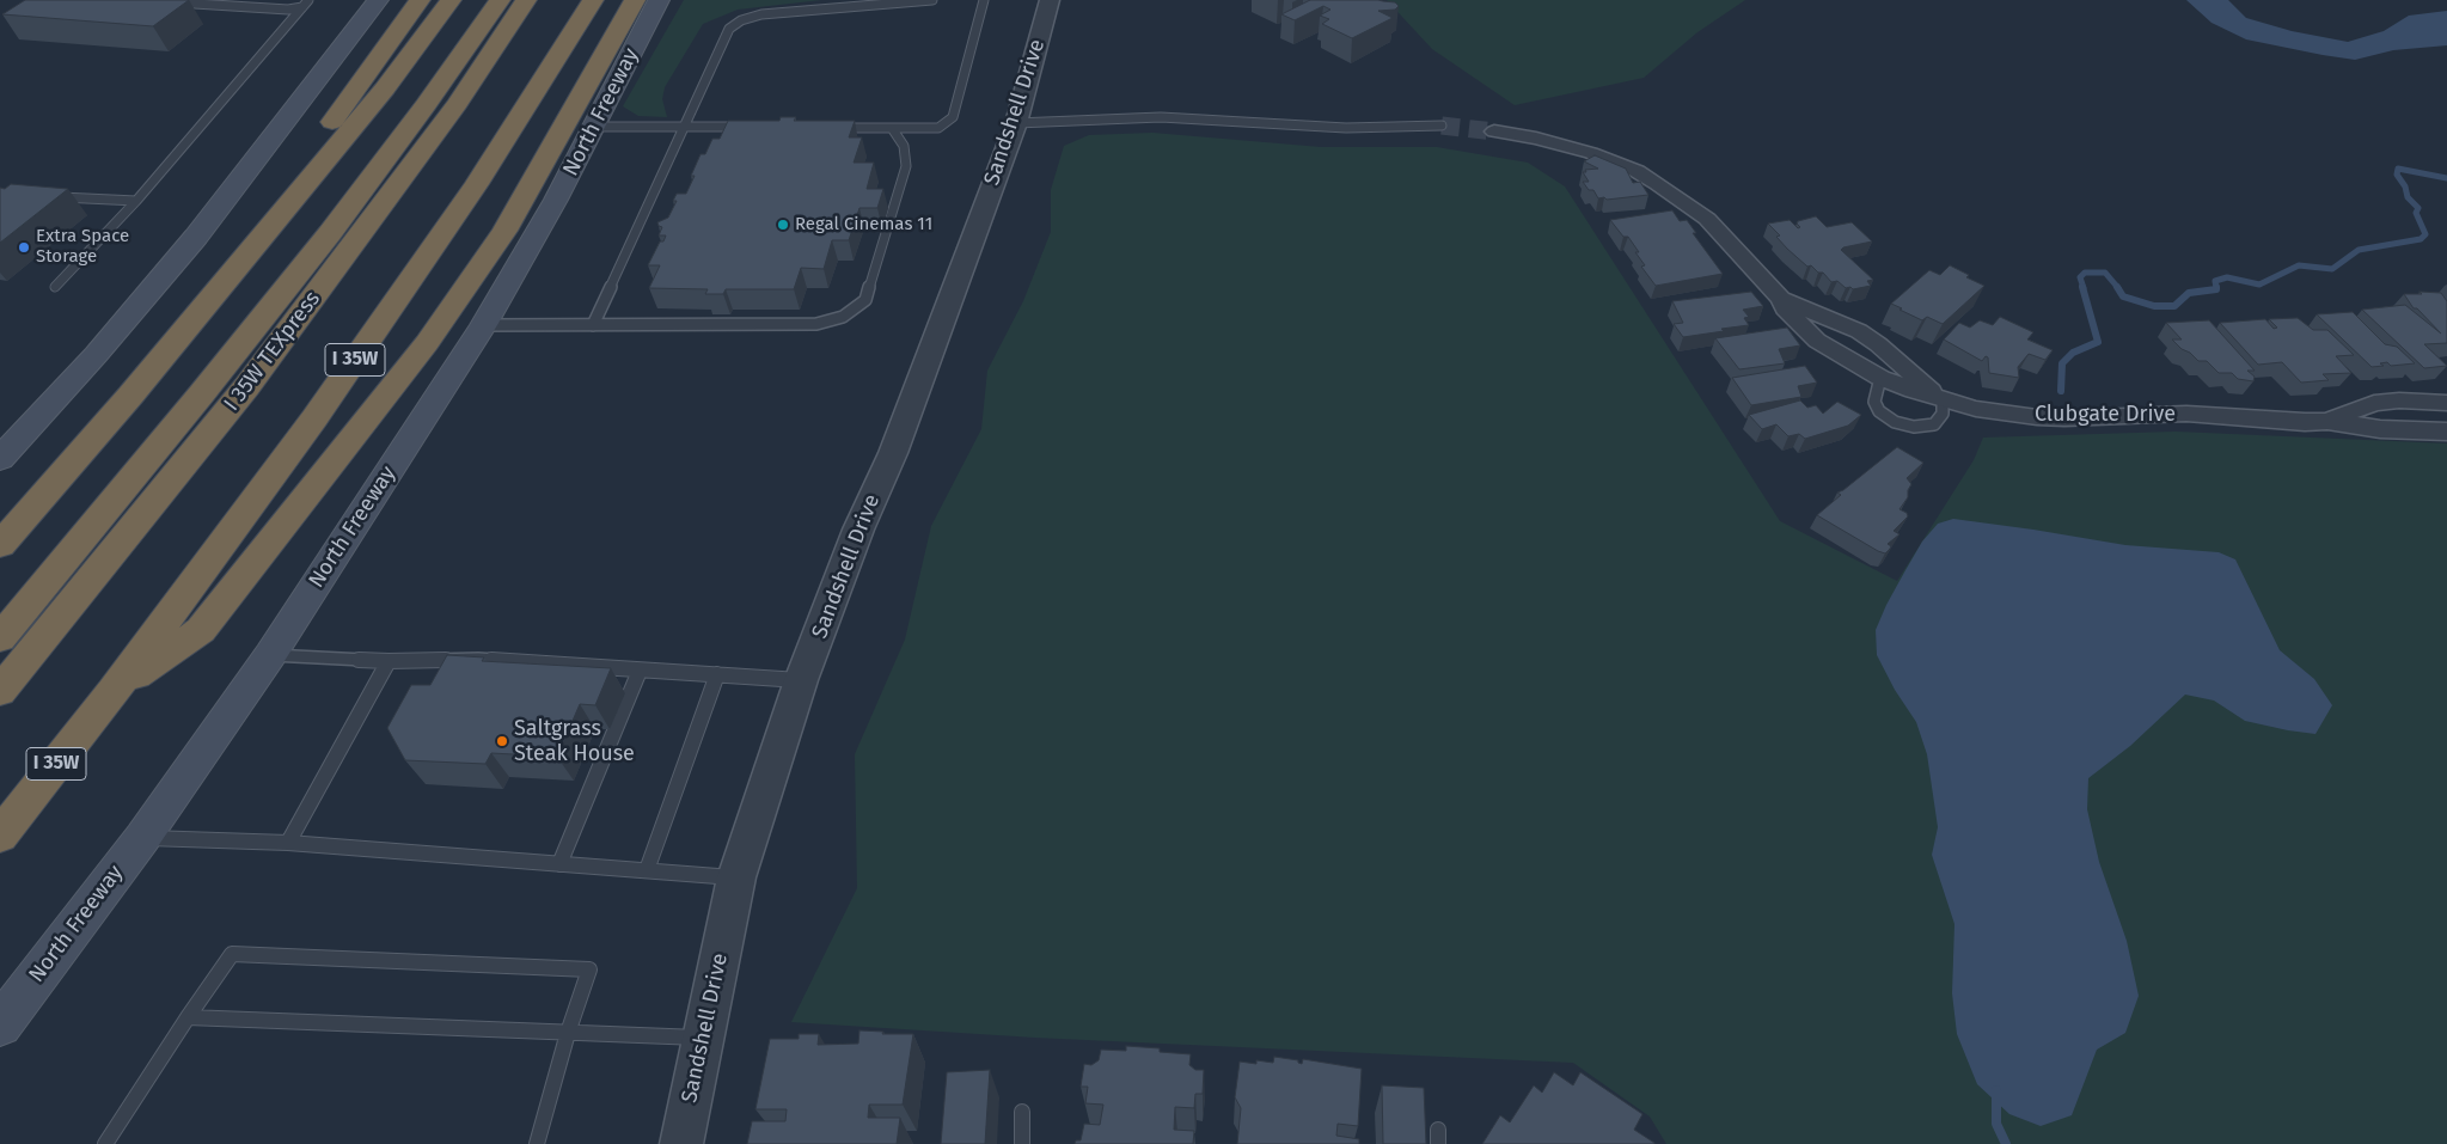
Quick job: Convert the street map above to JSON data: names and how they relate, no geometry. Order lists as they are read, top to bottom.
{
  "streets": {
    "highway": ["I 35W TEXpress", "I 35W"],
    "main road": ["North Freeway"],
    "street": ["Sandshell Drive", "Clubgate Drive"]
  },
  "places": ["Regal Cinemas 11", "Extra Space Storage", "Saltgrass Steak House"]
}
